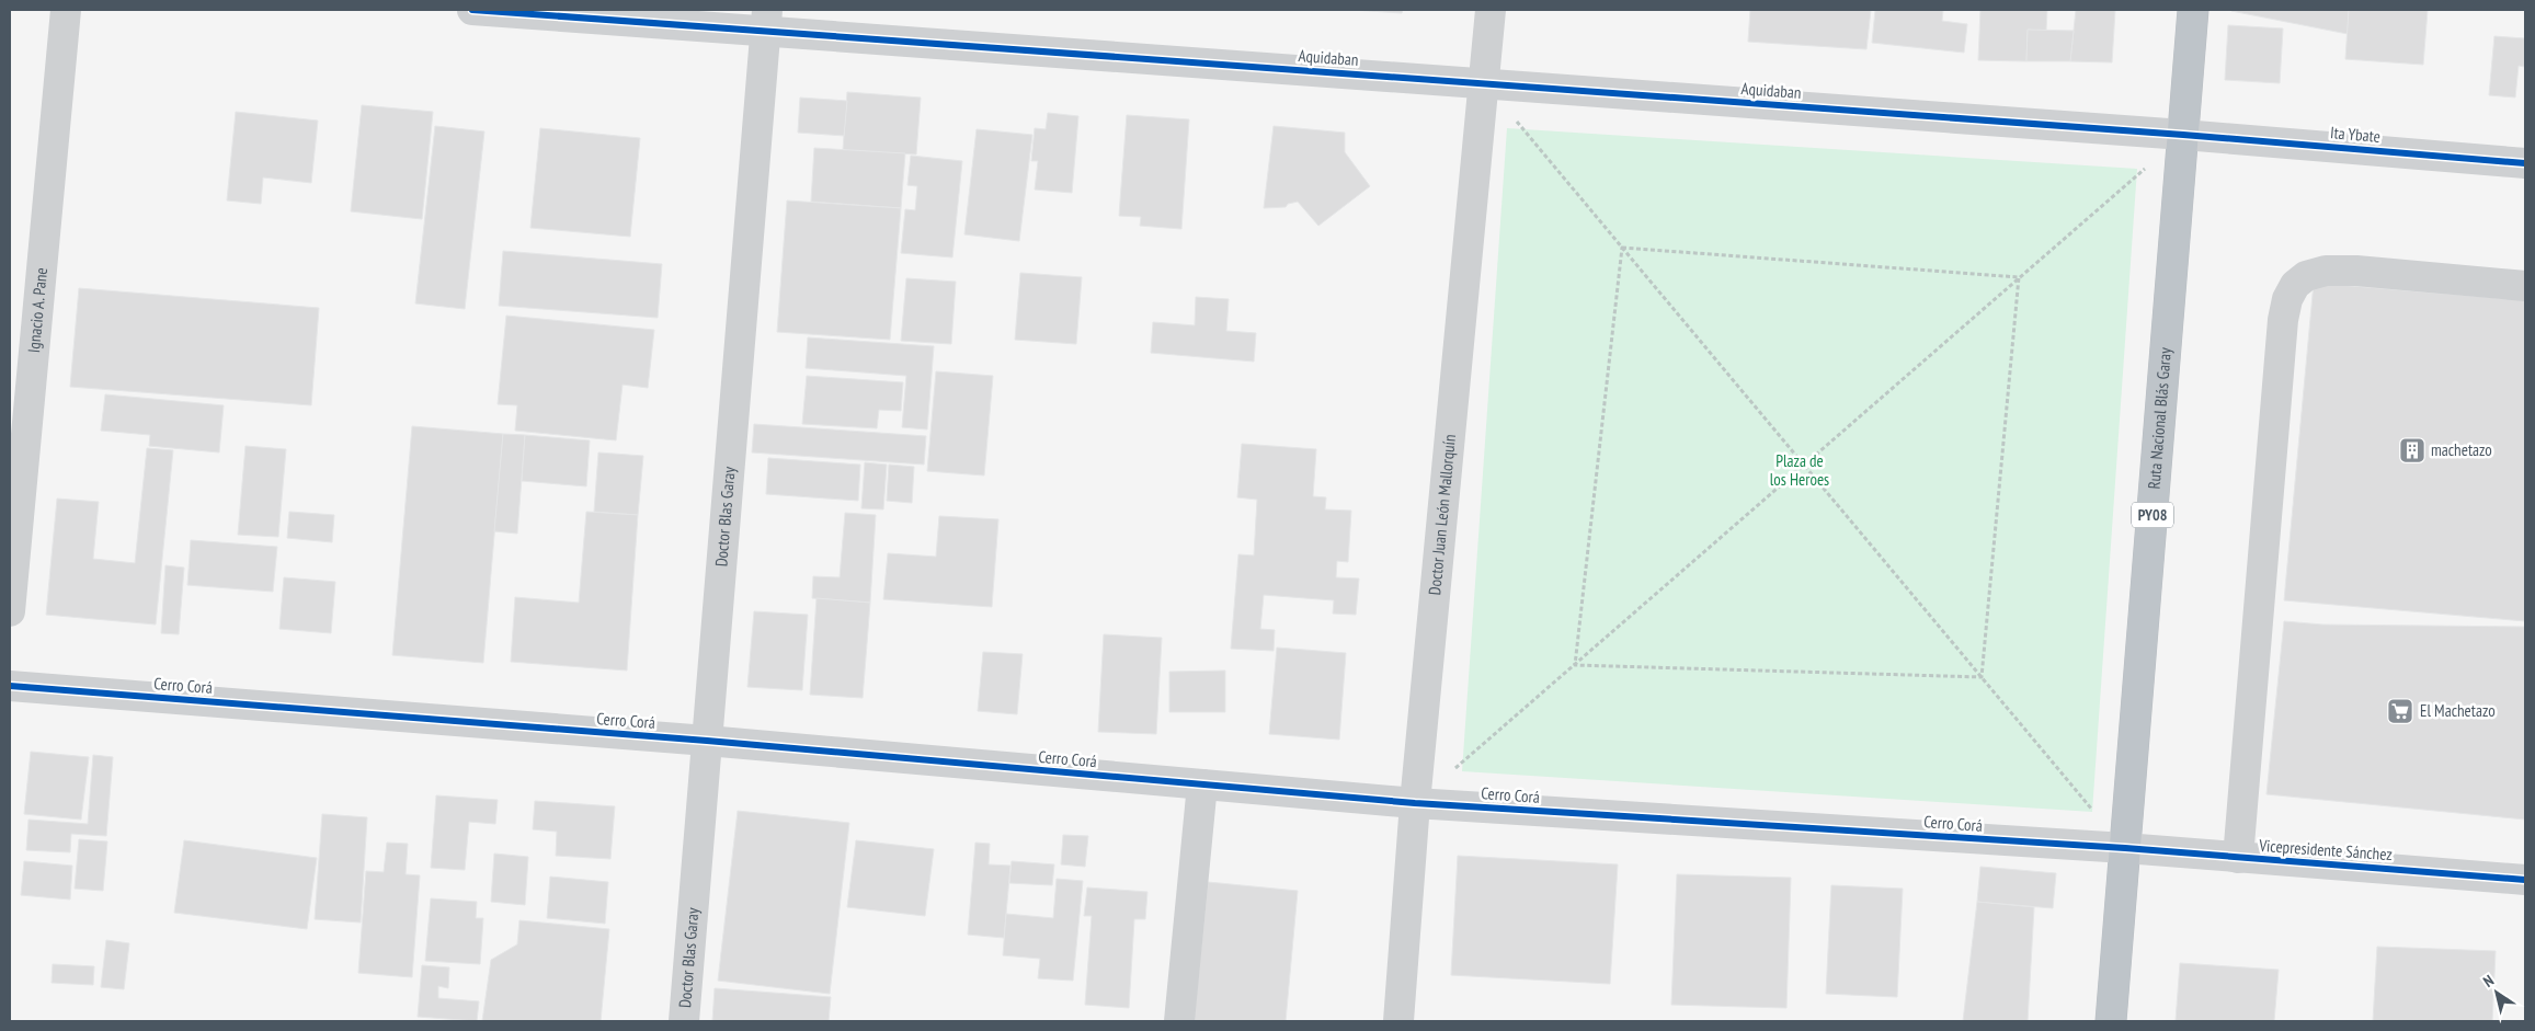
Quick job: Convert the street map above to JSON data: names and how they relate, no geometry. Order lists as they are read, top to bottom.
{
  "streets": {
    "highway": ["Ruta Nacional Blás Garay", "PY08"],
    "street": [
      "Aquidaban",
      "Ita Ybate",
      "Ignacio A. Pane",
      "Doctor Juan León Mallorquín",
      "Doctor Blas Garay",
      "Cerro Corá",
      "Vicepresidente Sánchez"
    ]
  },
  "crossings": [
    ["Aquidaban", "Ita Ybate"],
    ["Aquidaban", "Ruta Nacional Blás Garay"],
    ["Aquidaban", "Doctor Juan León Mallorquín"],
    ["Aquidaban", "Doctor Blas Garay"],
    ["Ita Ybate", "Ruta Nacional Blás Garay"],
    ["Ruta Nacional Blás Garay", "Cerro Corá"],
    ["Ruta Nacional Blás Garay", "Vicepresidente Sánchez"],
    ["Doctor Juan León Mallorquín", "Cerro Corá"],
    ["Doctor Blas Garay", "Cerro Corá"],
    ["Cerro Corá", "Vicepresidente Sánchez"]
  ],
  "parks": ["Plaza de los Heroes"],
  "places": {
    "building": ["machetazo"],
    "supermarket": ["El Machetazo"]
  },
  "north": "top left"
}
